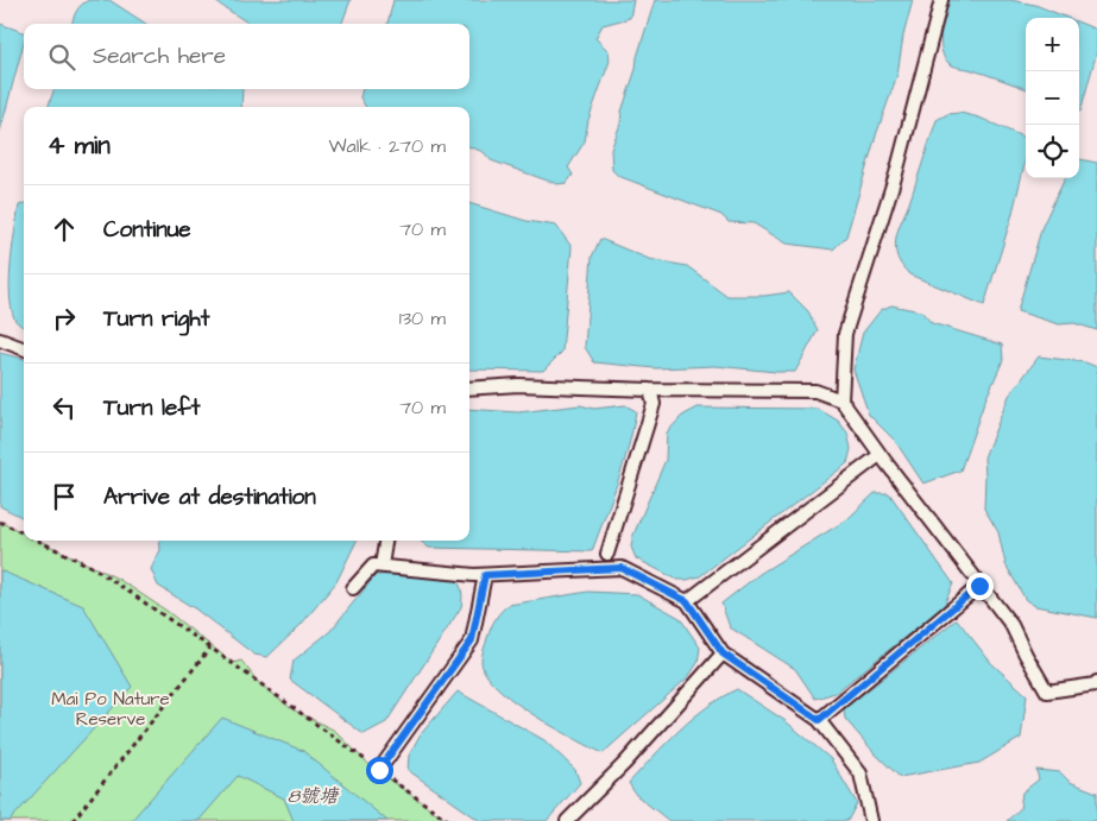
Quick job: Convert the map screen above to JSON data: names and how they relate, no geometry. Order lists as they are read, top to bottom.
{
  "water": ["8號塘"],
  "parks": ["Mai Po Nature Reserve"],
  "page": {
    "map_buttons": ["+", "−"],
    "search": "Search here",
    "heading": ["4 min", "Walk · 270 m"],
    "list": [
      ["Continue", "70 m"],
      ["Turn right", "130 m"],
      ["Turn left", "70 m"],
      "Arrive at destination"
    ]
  }
}
